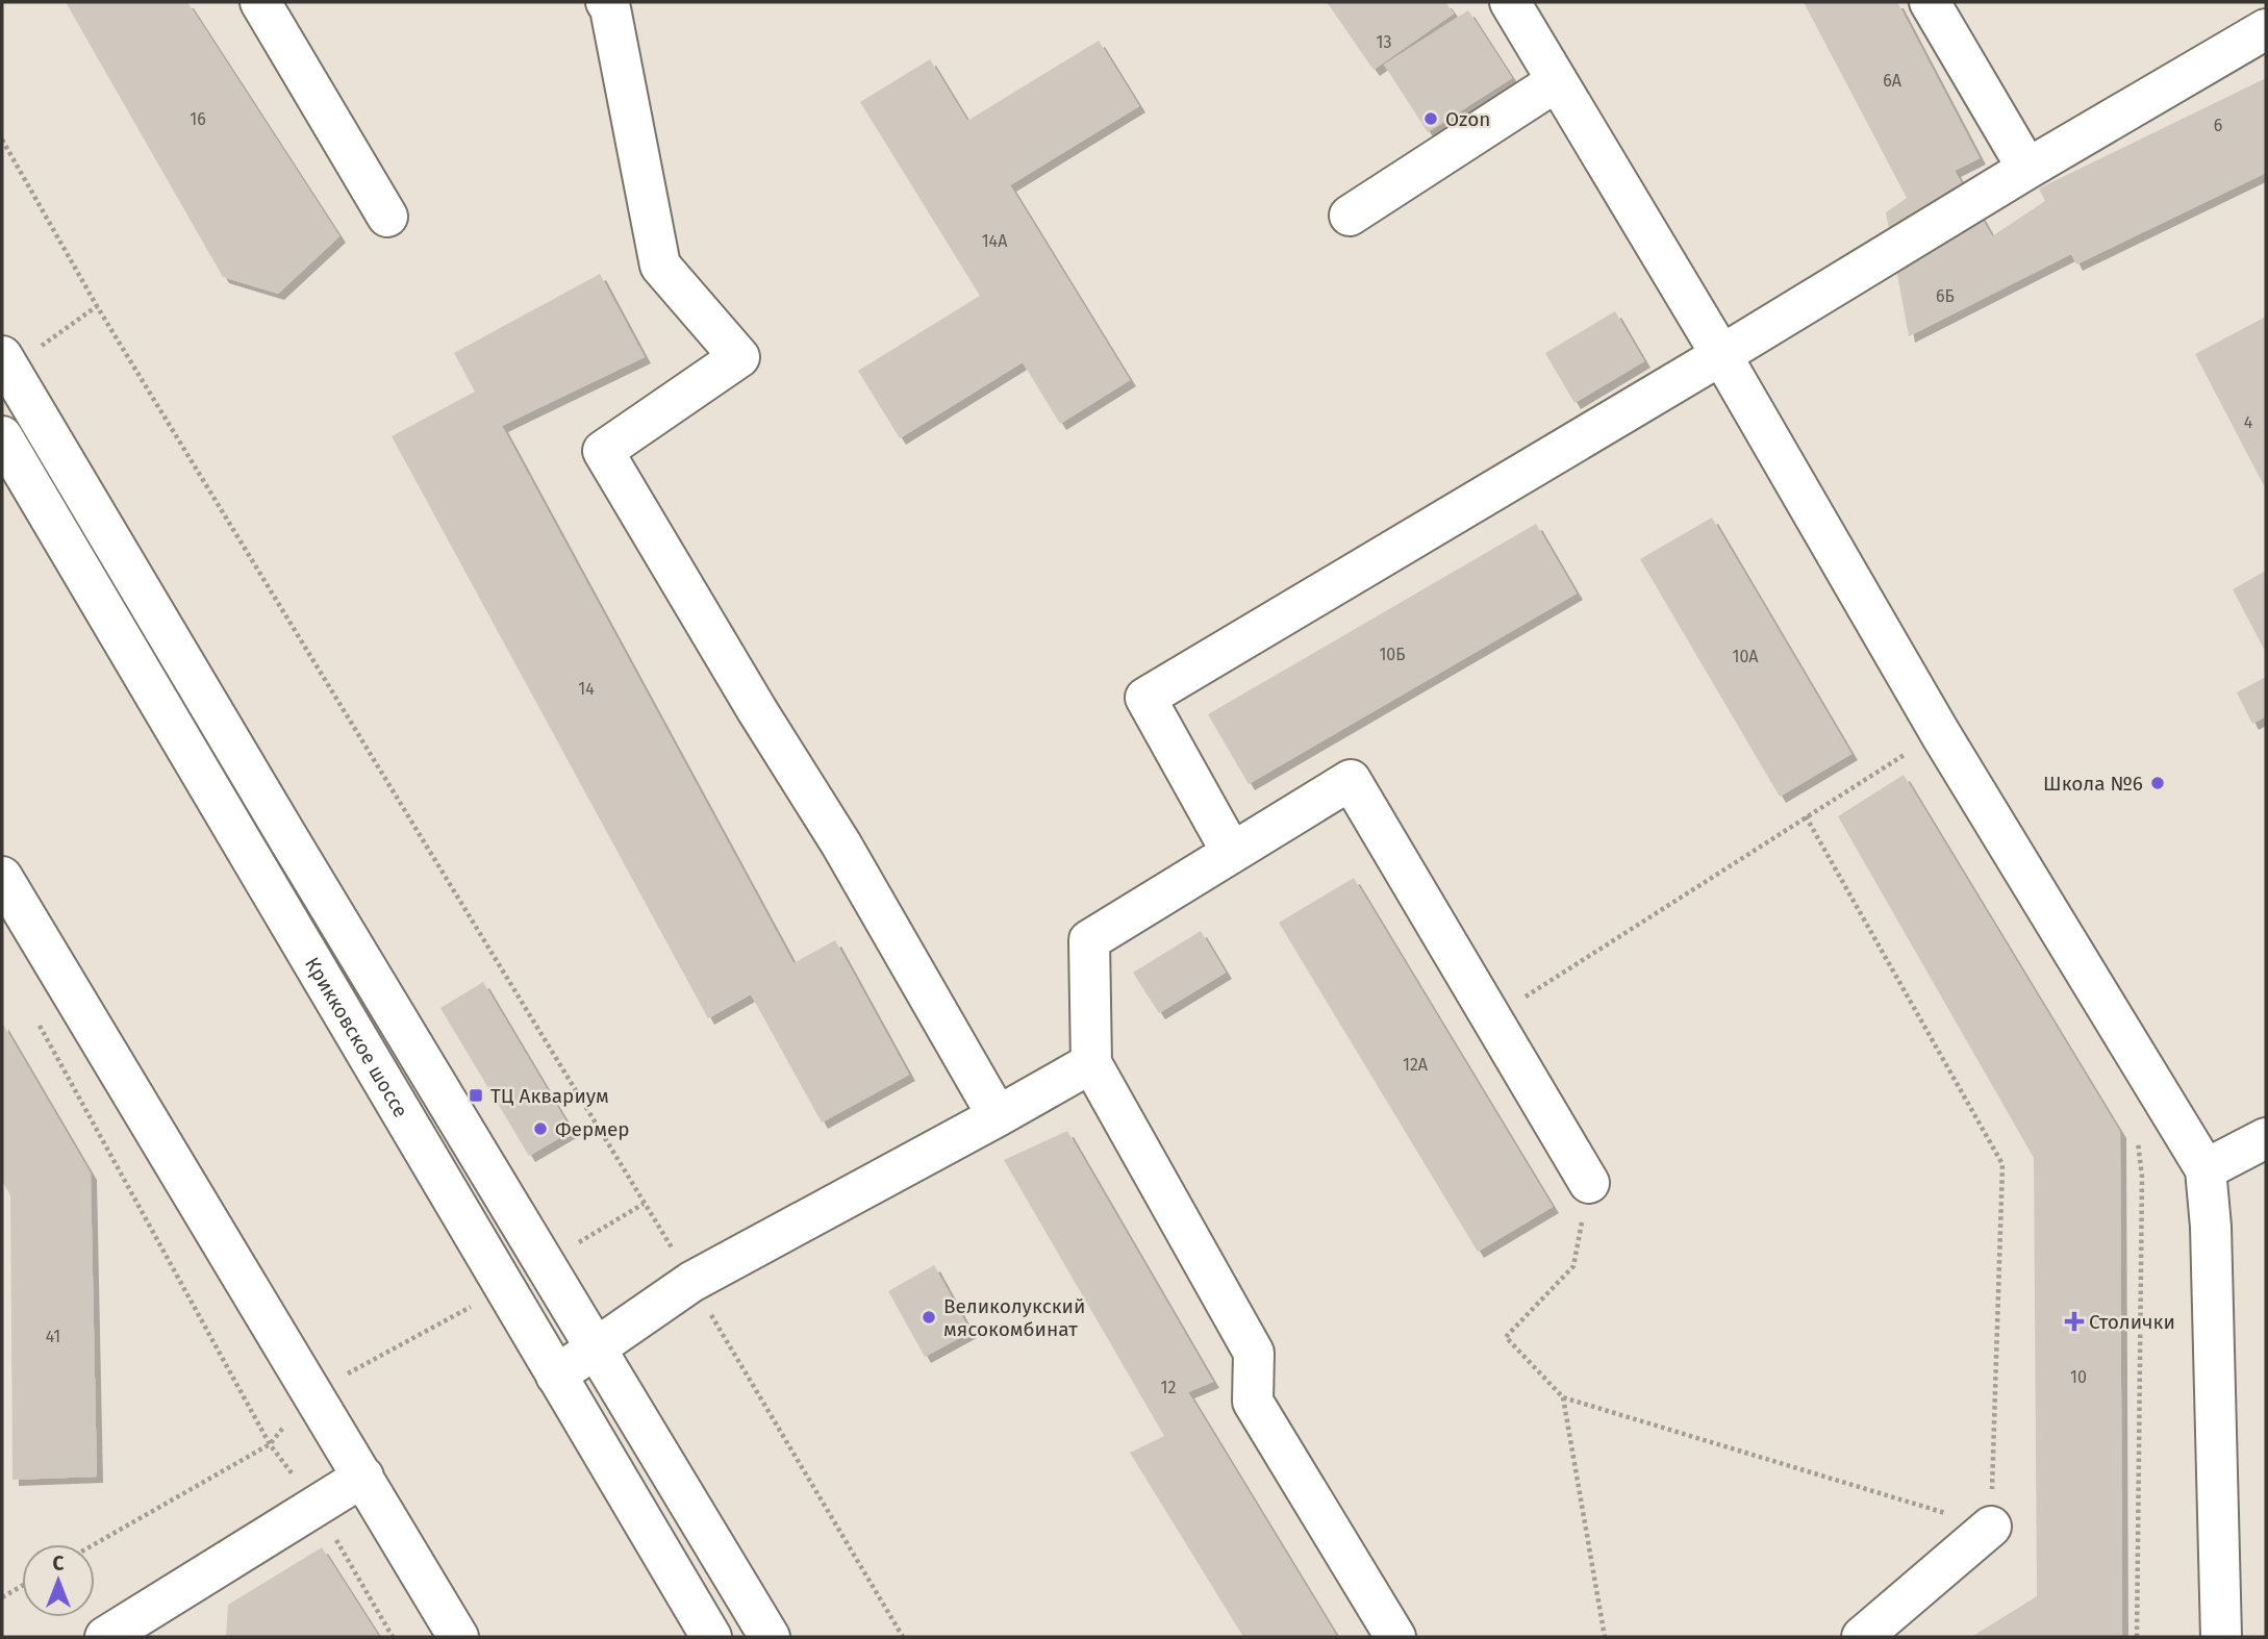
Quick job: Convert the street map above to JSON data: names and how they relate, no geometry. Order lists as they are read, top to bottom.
{
  "streets": {
    "main road": ["Крикковское шоссе"]
  },
  "places": {
    "other": [
      "Ozon",
      "Школа №6",
      "Фермер",
      "Великолукский мясокомбинат"
    ],
    "transit": ["ТЦ Аквариум"],
    "health": ["Столички"]
  },
  "house_numbers": [
    "13",
    "6А",
    "16",
    "6",
    "14А",
    "6Б",
    "4",
    "10Б",
    "10А",
    "14",
    "12А",
    "41",
    "10",
    "12"
  ],
  "north": "top"
}
